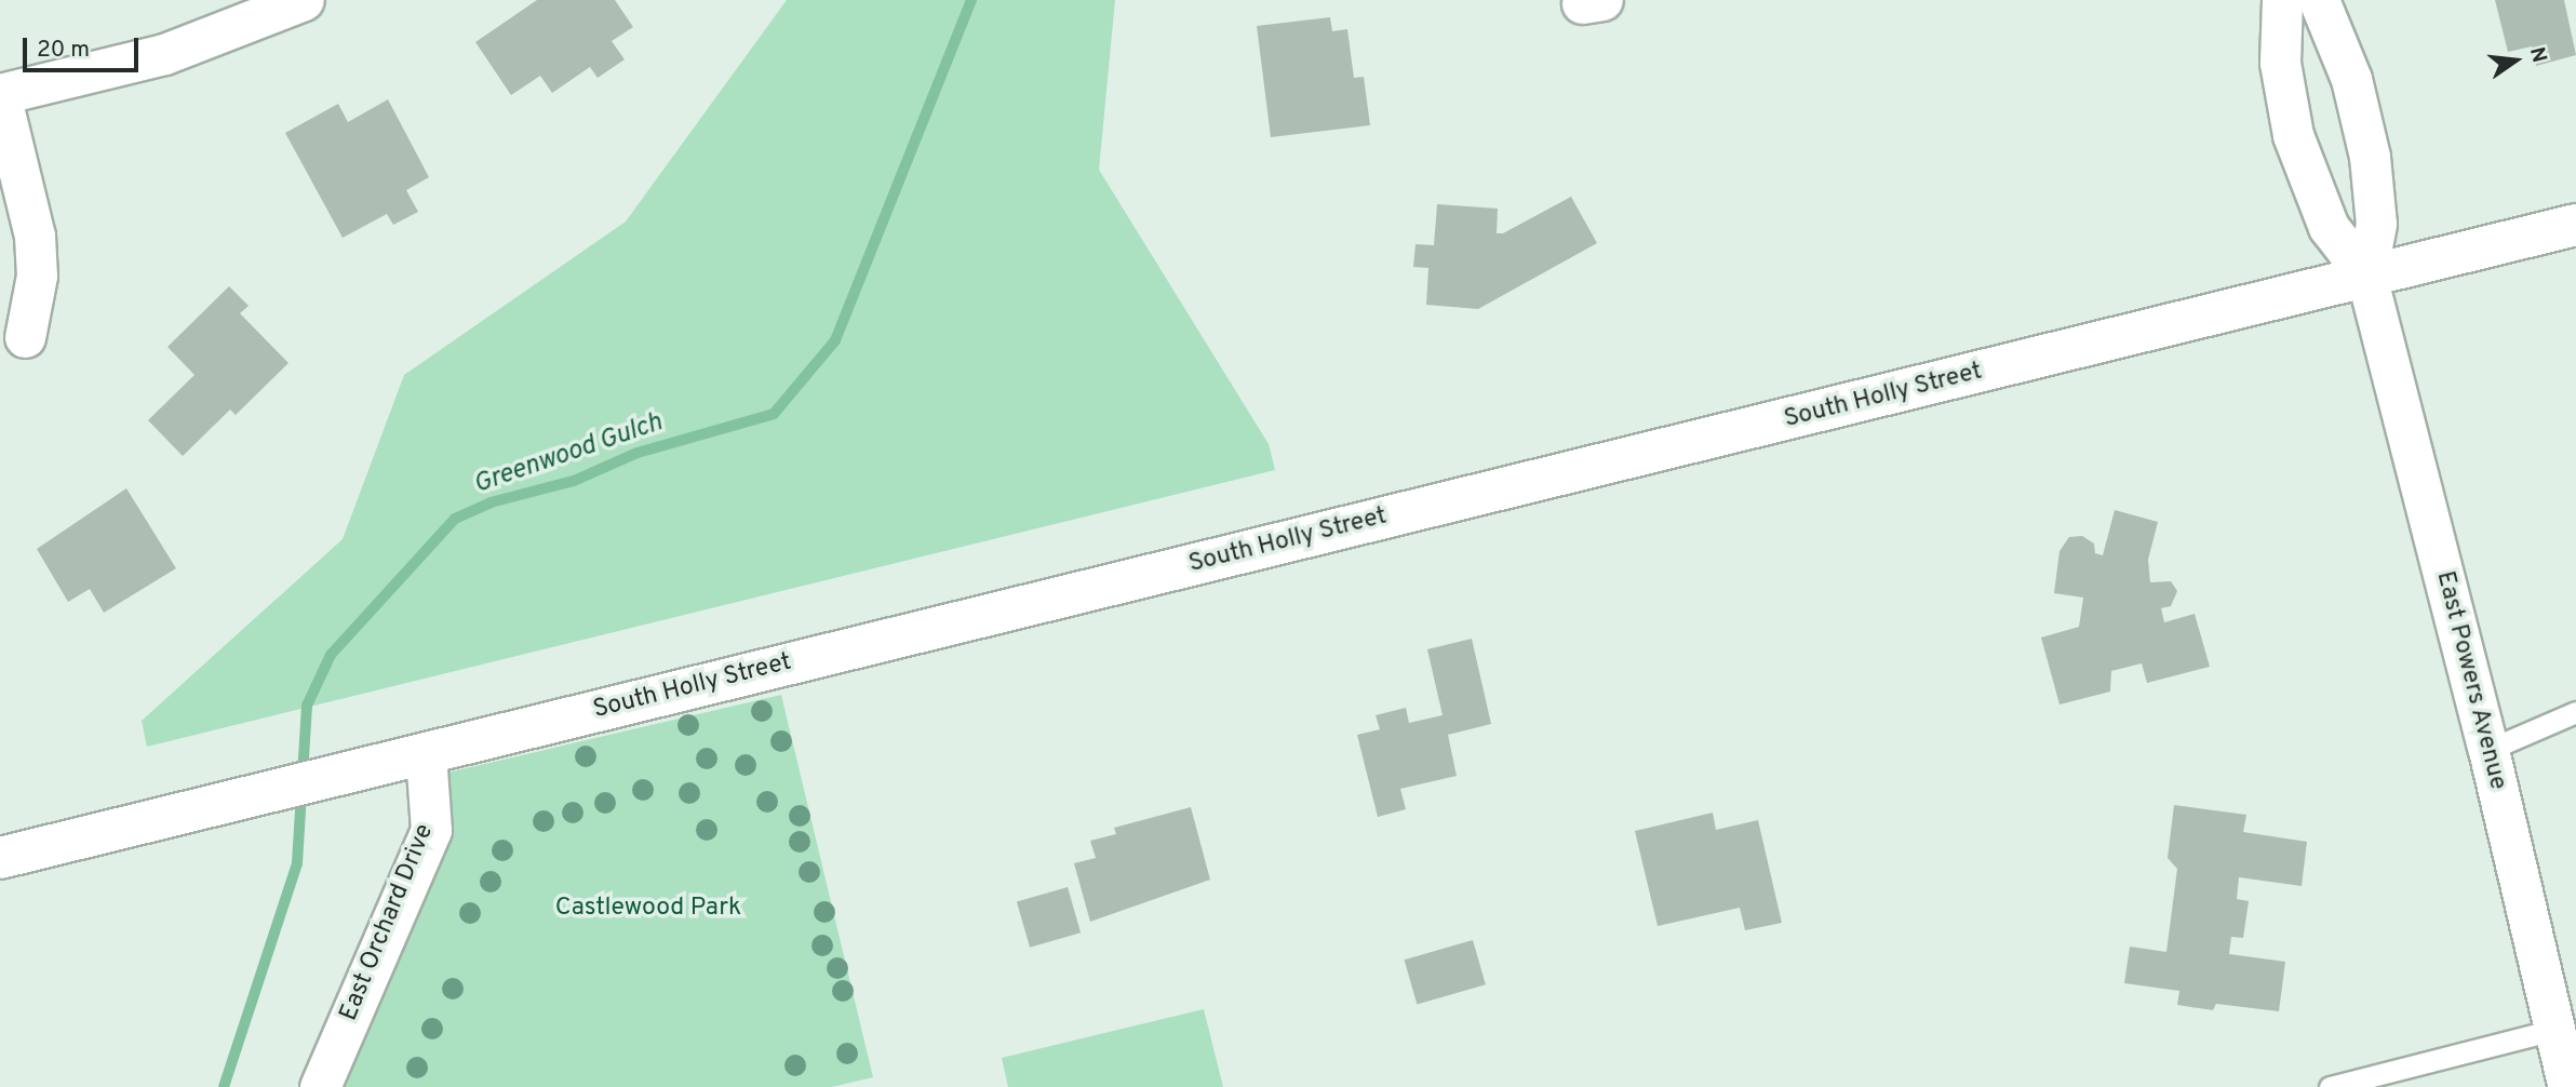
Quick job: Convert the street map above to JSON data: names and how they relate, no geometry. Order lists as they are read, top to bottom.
{
  "streets": {
    "street": ["South Holly Street", "East Powers Avenue", "East Orchard Drive"]
  },
  "crossings": [
    ["South Holly Street", "East Powers Avenue"],
    ["South Holly Street", "East Orchard Drive"]
  ],
  "water": ["Greenwood Gulch"],
  "parks": ["Castlewood Park"],
  "scale_bar": "20 m",
  "north": "right"
}
